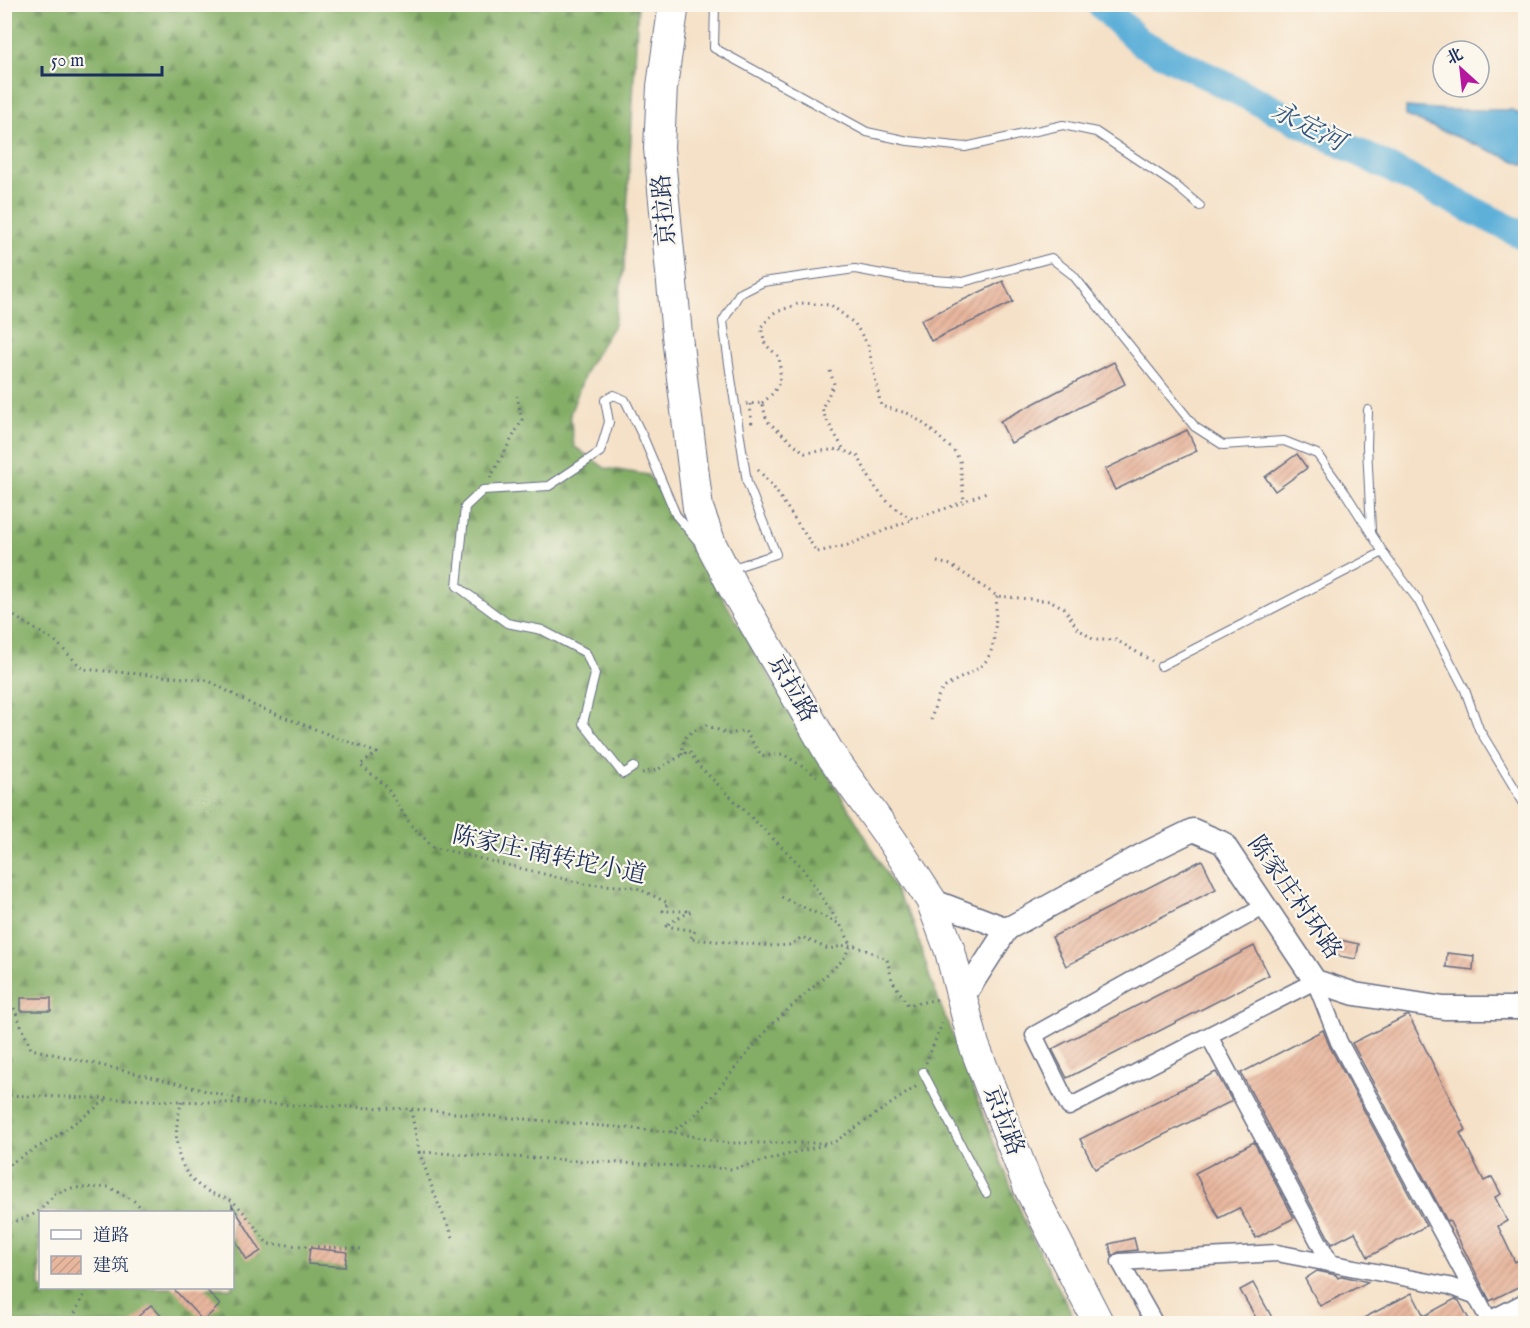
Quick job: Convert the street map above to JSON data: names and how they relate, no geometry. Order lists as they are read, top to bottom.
{
  "streets": {
    "highway": ["京拉路"],
    "street": ["陈家庄村环路"],
    "path": ["陈家庄·南转坨小道"]
  },
  "crossings": [
    ["京拉路", "陈家庄·南转坨小道"]
  ],
  "water": ["永定河"],
  "legend": ["道路", "建筑"],
  "scale_bar": "50 m",
  "north": "top left"
}
